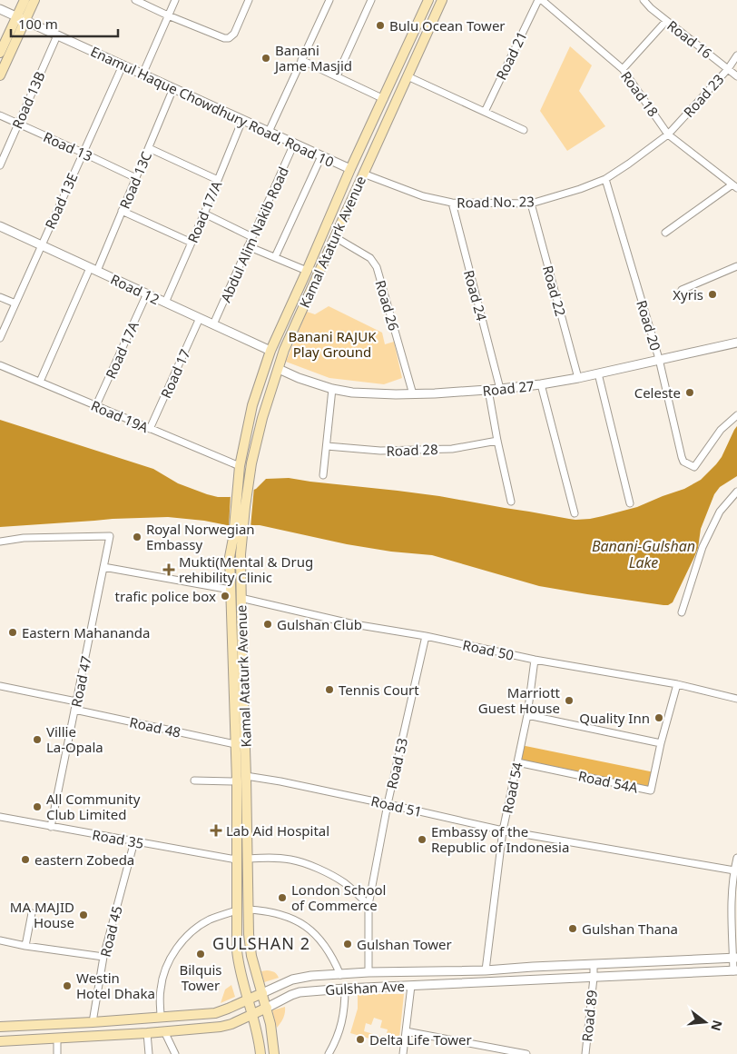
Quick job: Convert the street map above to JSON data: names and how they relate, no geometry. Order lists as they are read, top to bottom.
{
  "streets": {
    "main road": ["Kamal Ataturk Avenue", "Gulshan Ave"],
    "street": [
      "Road 16",
      "Road 21",
      "Road 18",
      "Road 23",
      "Road 13B",
      "Enamul Haque Chowdhury Road, Road 10",
      "Road 13",
      "Road 13C",
      "Road 13E",
      "Road No. 23",
      "Road 17/A",
      "Abdul Alim Nakib Road",
      "Road 12",
      "Road 22",
      "Road 24",
      "Road 26",
      "Road 20",
      "Road 17A",
      "Road 17",
      "Road 27",
      "Road 19A",
      "Road 28",
      "Road 50",
      "Road 47",
      "Road 48",
      "Road 53",
      "Road 54A",
      "Road 54",
      "Road 51",
      "Road 35",
      "Road 45",
      "Road 89"
    ]
  },
  "crossings": [
    ["Road 16", "Road 23"],
    ["Road 18", "Road 23"],
    ["Road 18", "Road No. 23"],
    ["Road 23", "Road No. 23"],
    ["Road 13B", "Enamul Haque Chowdhury Road, Road 10"],
    ["Road 13B", "Road 13"],
    ["Enamul Haque Chowdhury Road, Road 10", "Road 13C"],
    ["Enamul Haque Chowdhury Road, Road 10", "Road 13E"],
    ["Enamul Haque Chowdhury Road, Road 10", "Road 17/A"],
    ["Enamul Haque Chowdhury Road, Road 10", "Abdul Alim Nakib Road"],
    ["Enamul Haque Chowdhury Road, Road 10", "Kamal Ataturk Avenue"],
    ["Road 13", "Road 13C"],
    ["Road 13", "Road 13E"],
    ["Road 13C", "Road 12"],
    ["Road 13C", "Road 19A"],
    ["Road 13E", "Road 12"],
    ["Road No. 23", "Kamal Ataturk Avenue"],
    ["Road No. 23", "Road 22"],
    ["Road No. 23", "Road 24"],
    ["Road No. 23", "Road 20"],
    ["Road 17/A", "Road 12"],
    ["Abdul Alim Nakib Road", "Road 12"],
    ["Kamal Ataturk Avenue", "Road 12"],
    ["Kamal Ataturk Avenue", "Road 26"],
    ["Kamal Ataturk Avenue", "Road 27"],
    ["Kamal Ataturk Avenue", "Road 19A"],
    ["Kamal Ataturk Avenue", "Road 50"],
    ["Kamal Ataturk Avenue", "Road 48"],
    ["Kamal Ataturk Avenue", "Road 51"],
    ["Kamal Ataturk Avenue", "Road 35"],
    ["Kamal Ataturk Avenue", "Gulshan Ave"],
    ["Road 12", "Road 17A"],
    ["Road 12", "Road 17"],
    ["Road 22", "Road 27"],
    ["Road 24", "Road 27"],
    ["Road 26", "Road 27"],
    ["Road 20", "Road 27"],
    ["Road 17A", "Road 19A"],
    ["Road 17", "Road 19A"],
    ["Road 50", "Road 53"],
    ["Road 50", "Road 54A"],
    ["Road 50", "Road 54"],
    ["Road 47", "Road 48"],
    ["Road 47", "Road 35"],
    ["Road 53", "Road 51"],
    ["Road 53", "Gulshan Ave"],
    ["Road 54A", "Road 54"],
    ["Road 54", "Road 51"],
    ["Road 54", "Gulshan Ave"],
    ["Road 35", "Road 45"],
    ["Road 45", "Gulshan Ave"],
    ["Gulshan Ave", "Road 89"]
  ],
  "districts": ["GULSHAN 2"],
  "water": ["Banani-Gulshan Lake"],
  "parks": ["Banani RAJUK Play Ground"],
  "places": {
    "other": [
      "Bulu Ocean Tower",
      "Banani Jame Masjid",
      "Xyris",
      "Celeste",
      "Royal Norwegian Embassy",
      "trafic police box",
      "Gulshan Club",
      "Eastern Mahananda",
      "Tennis Court",
      "Marriott Guest House",
      "Quality Inn",
      "Villie La-Opala",
      "All Community Club Limited",
      "Embassy of the Republic of Indonesia",
      "eastern Zobeda",
      "London School of Commerce",
      "MA MAJID House",
      "Gulshan Thana",
      "Gulshan Tower",
      "Bilquis Tower",
      "Westin Hotel Dhaka",
      "Delta Life Tower"
    ],
    "health": ["Mukti(Mental & Drug rehibility Clinic", "Lab Aid Hospital"]
  },
  "scale_bar": "100 m",
  "north": "right"
}
